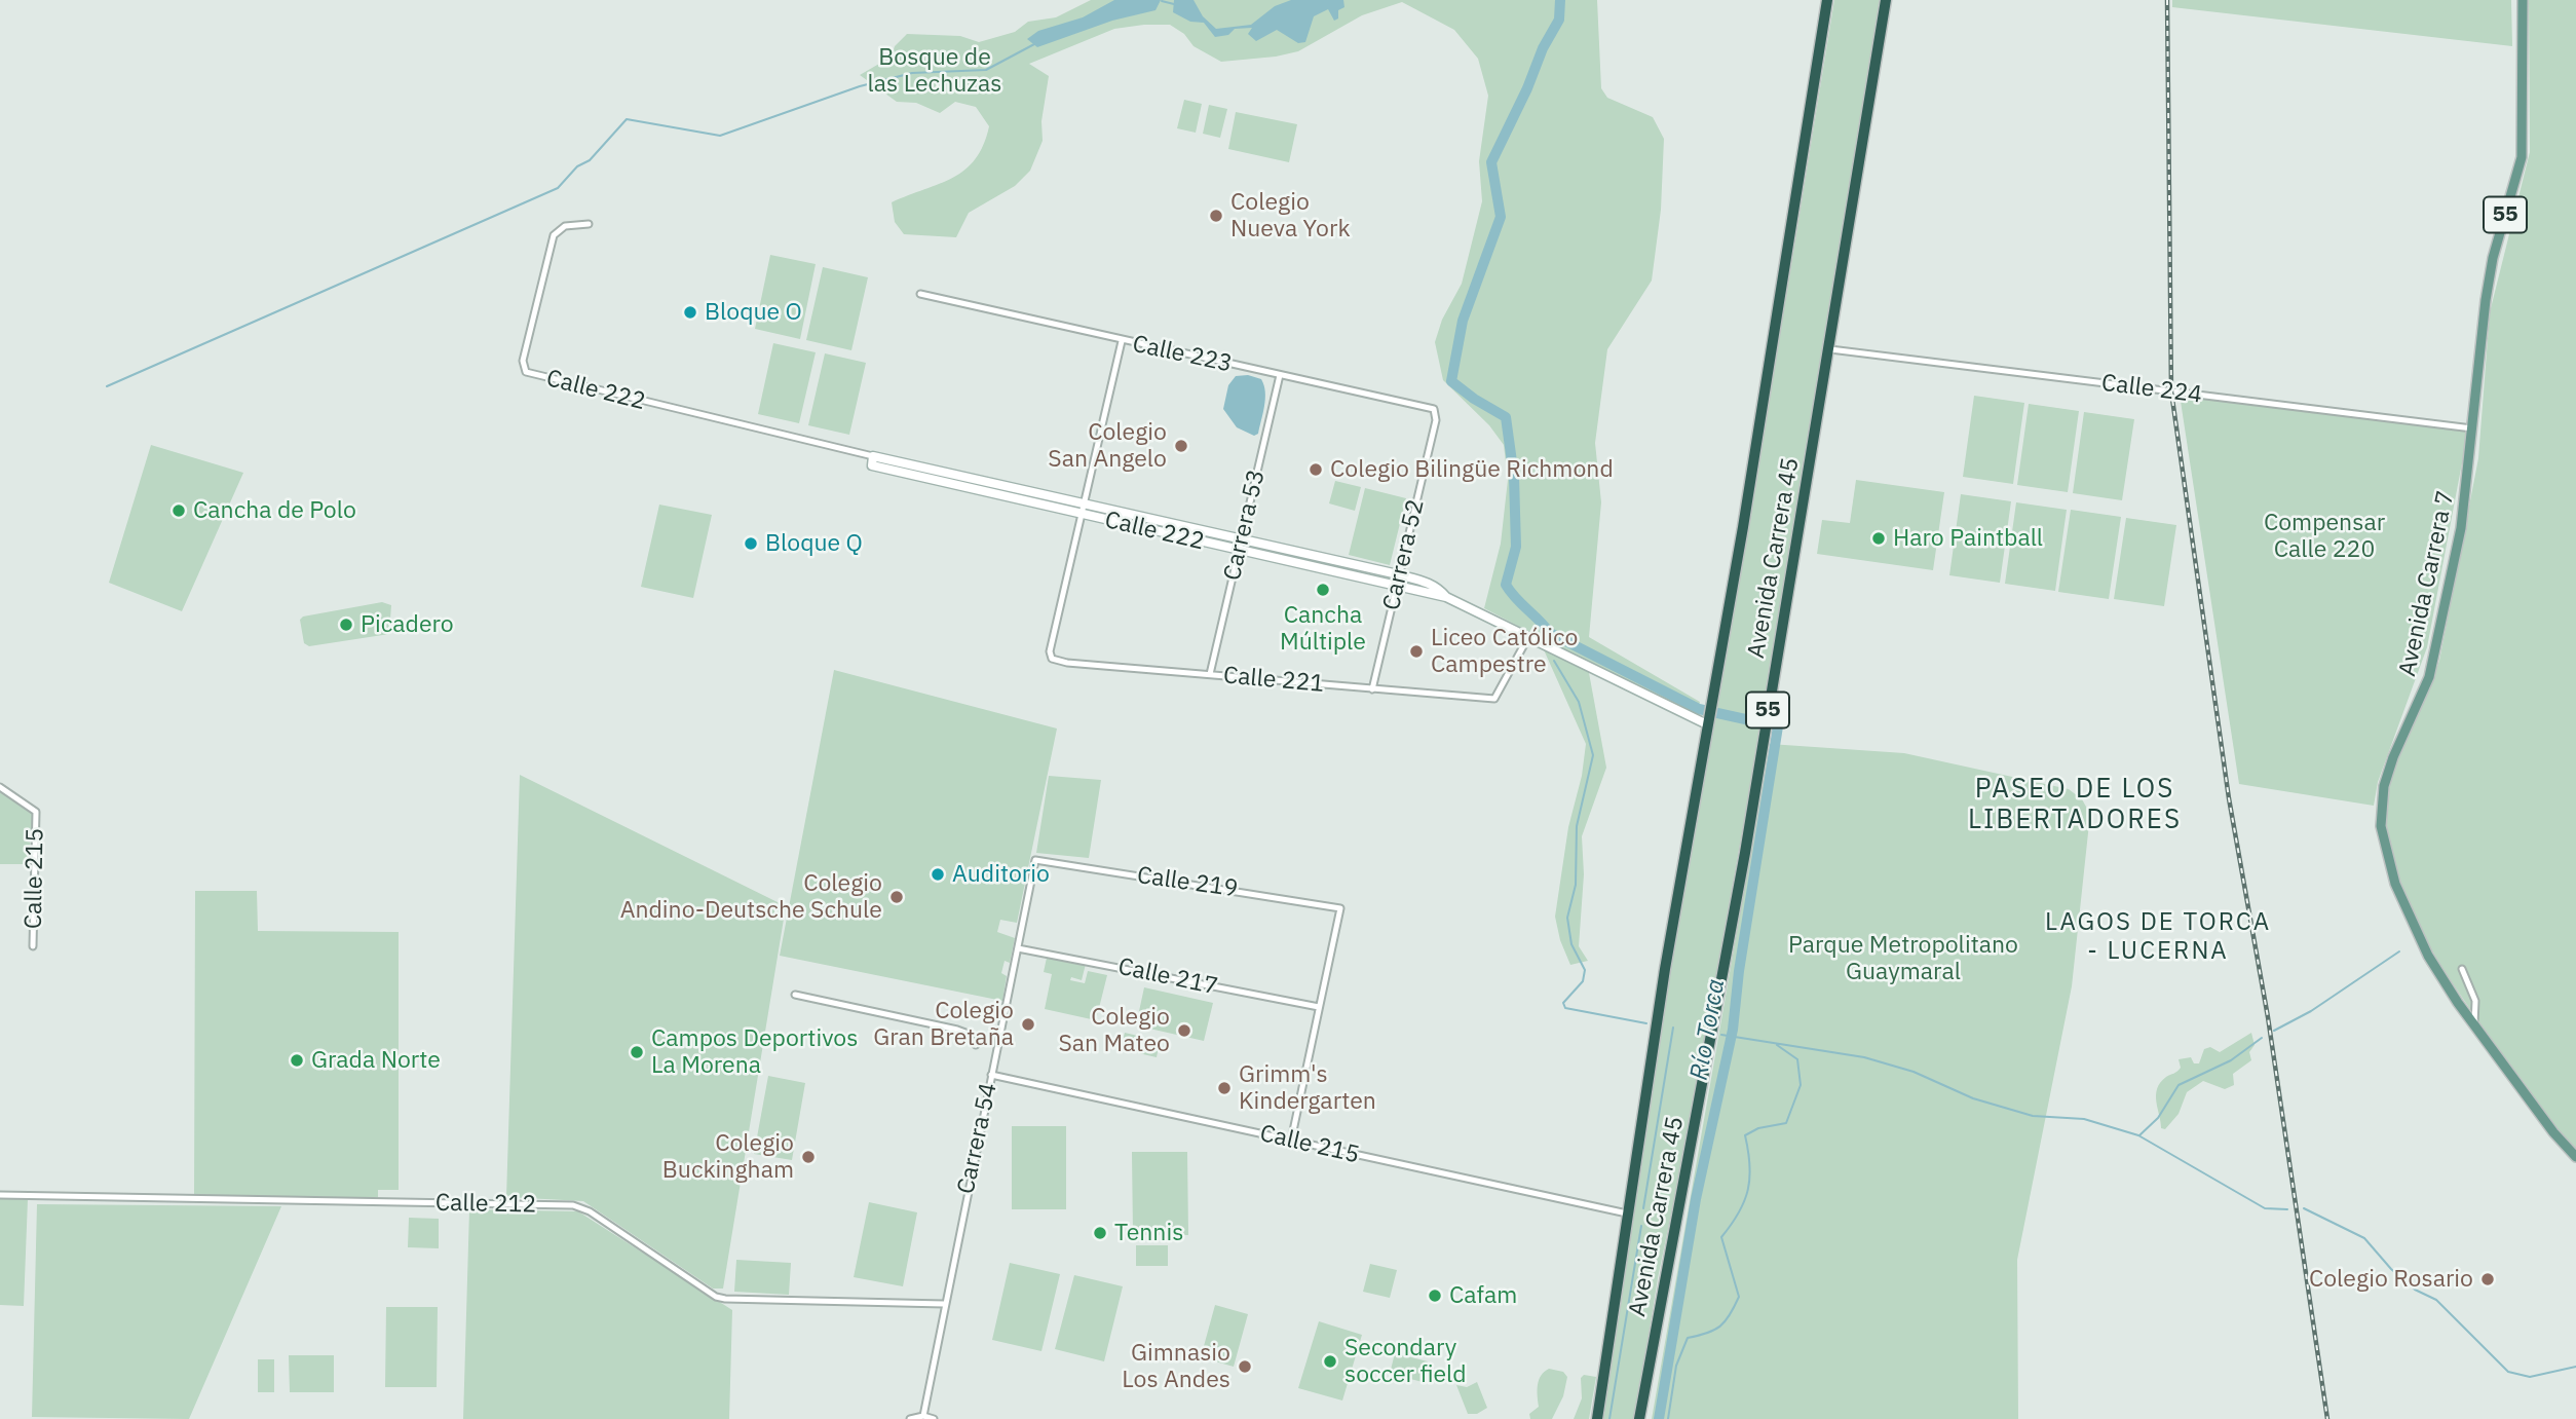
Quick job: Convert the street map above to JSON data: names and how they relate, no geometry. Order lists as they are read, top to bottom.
{
  "streets": {
    "highway": ["55", "Avenida Carrera 45"],
    "main road": ["Avenida Carrera 7"],
    "street": [
      "Calle 223",
      "Calle 224",
      "Calle 222",
      "Carrera 53",
      "Carrera 52",
      "Calle 221",
      "Calle 215",
      "Calle 219",
      "Calle 217",
      "Carrera 54",
      "Calle 212"
    ]
  },
  "crossings": [
    ["Calle 223", "Carrera 53"],
    ["Calle 223", "Carrera 52"],
    ["Calle 224", "Avenida Carrera 45"],
    ["Calle 224", "Avenida Carrera 7"],
    ["Calle 222", "Carrera 53"],
    ["Calle 222", "Carrera 52"],
    ["Calle 222", "Avenida Carrera 45"],
    ["Calle 222", "Calle 221"],
    ["Carrera 53", "Calle 221"],
    ["Carrera 52", "Calle 221"],
    ["Avenida Carrera 45", "Calle 215"],
    ["Calle 215", "Carrera 54"],
    ["Calle 219", "Calle 217"],
    ["Calle 219", "Carrera 54"],
    ["Calle 217", "Carrera 54"],
    ["Carrera 54", "Calle 212"]
  ],
  "districts": ["PASEO DE LOS LIBERTADORES", "LAGOS DE TORCA - LUCERNA"],
  "water": ["Río Torca"],
  "parks": ["Bosque de las Lechuzas", "Compensar Calle 220", "Parque Metropolitano Guaymaral"],
  "places": [
    "Colegio Nueva York",
    "Bloque O",
    "Colegio San Angelo",
    "Colegio Bilingüe Richmond",
    "Cancha de Polo",
    "Haro Paintball",
    "Bloque Q",
    "Cancha Múltiple",
    "Picadero",
    "Liceo Católico Campestre",
    "Auditorio",
    "Colegio Andino-Deutsche Schule",
    "Colegio Gran Bretaña",
    "Colegio San Mateo",
    "Campos Deportivos La Morena",
    "Grada Norte",
    "Grimm's Kindergarten",
    "Colegio Buckingham",
    "Tennis",
    "Colegio Rosario",
    "Cafam",
    "Secondary soccer field",
    "Gimnasio Los Andes"
  ]
}
